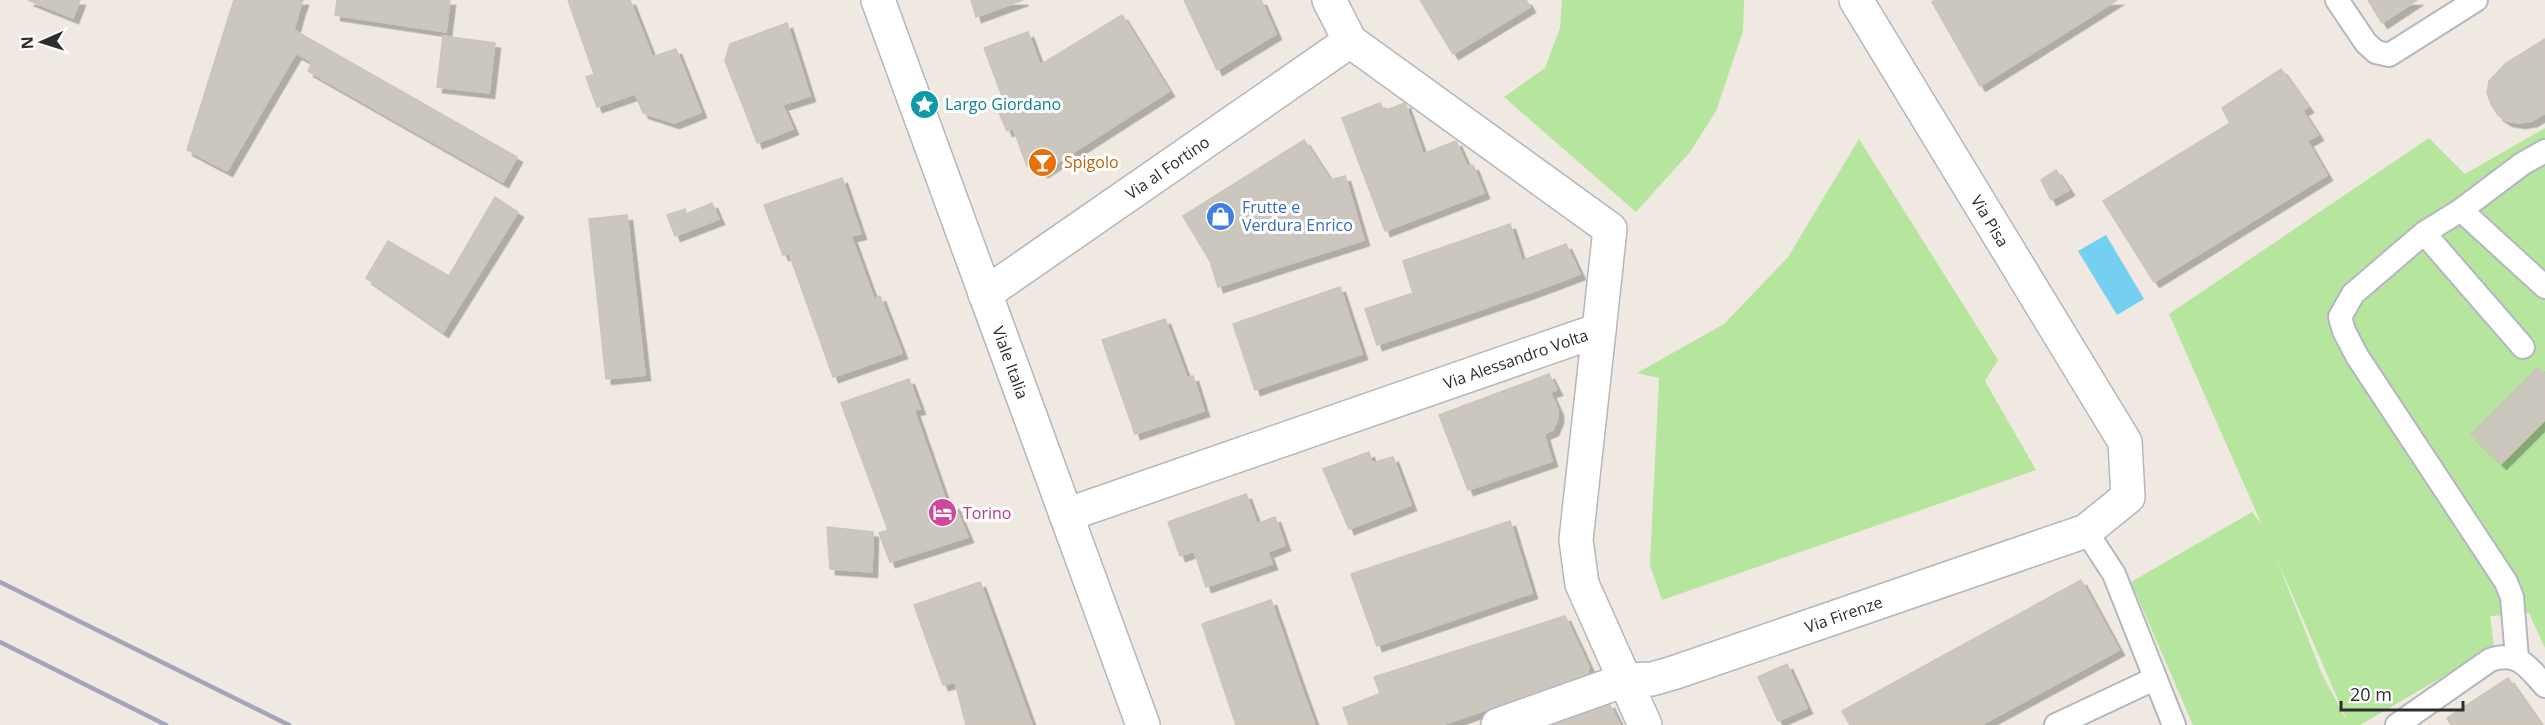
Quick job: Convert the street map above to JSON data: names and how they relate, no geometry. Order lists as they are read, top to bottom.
{
  "streets": {
    "street": [
      "Via al Fortino",
      "Via Pisa",
      "Via Alessandro Volta",
      "Viale Italia",
      "Via Firenze"
    ]
  },
  "crossings": [
    ["Via al Fortino", "Via Alessandro Volta"],
    ["Via al Fortino", "Viale Italia"],
    ["Via Pisa", "Via Firenze"],
    ["Via Alessandro Volta", "Viale Italia"]
  ],
  "places": {
    "place": ["Largo Giordano"],
    "bar": ["Spigolo"],
    "shop": ["Frutte e Verdura Enrico"],
    "hotel": ["Torino"]
  },
  "scale_bar": "20 m",
  "north": "left"
}
